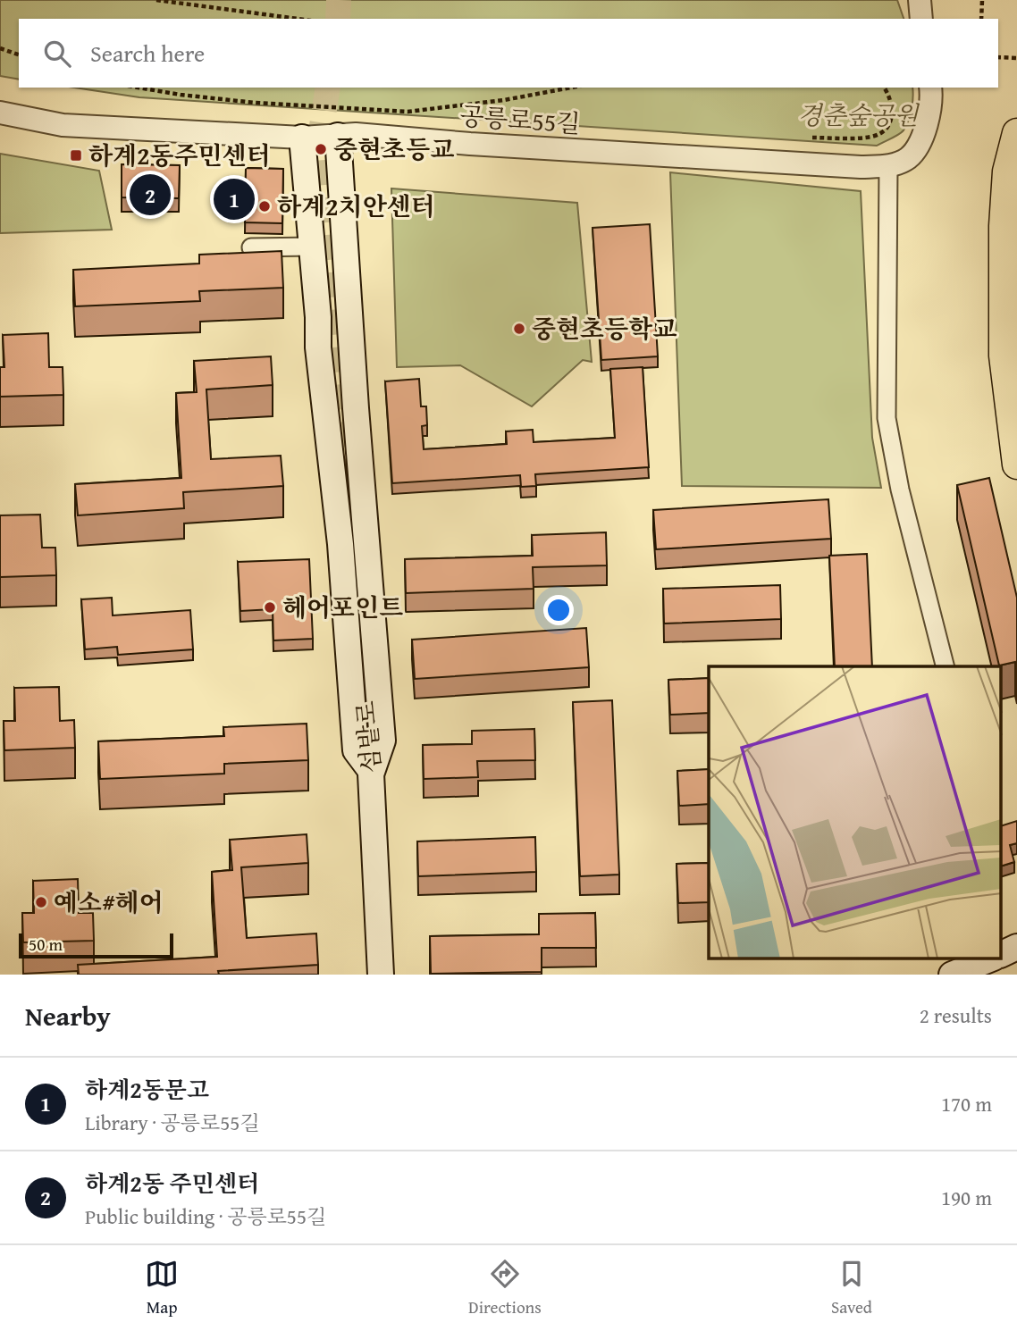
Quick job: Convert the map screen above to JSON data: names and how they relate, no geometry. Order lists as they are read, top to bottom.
{
  "streets": {
    "main road": ["섬밭로"],
    "street": ["공릉로55길"]
  },
  "parks": ["경춘숲공원"],
  "places": {
    "other": [
      "중현초등교",
      "하계2치안센터",
      "중현초등학교",
      "헤어포인트",
      "예소#헤어"
    ],
    "transit": ["하계2동주민센터"]
  },
  "scale_bar": "50 m",
  "page": {
    "search": "Search here",
    "pins": ["2", "1"],
    "scale": "50 m",
    "heading": ["Nearby", "2 results"],
    "list": [
      {
        "mark": "1",
        "name": "하계2동문고",
        "note": "Library · 공릉로55길",
        "value": "170 m"
      },
      {
        "mark": "2",
        "name": "하계2동 주민센터",
        "note": "Public building · 공릉로55길",
        "value": "190 m"
      }
    ],
    "nav": ["Map", "Directions", "Saved"]
  }
}
